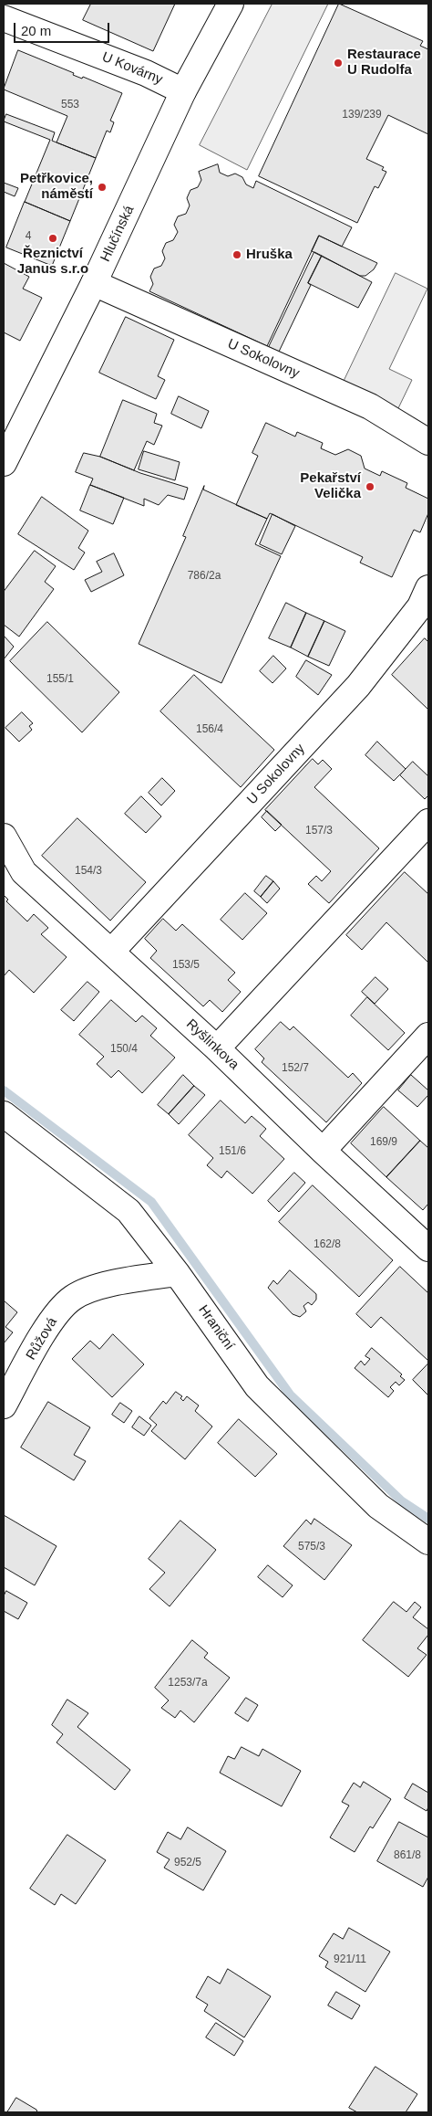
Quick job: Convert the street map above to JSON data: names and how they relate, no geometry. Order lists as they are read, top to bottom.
{
  "streets": {
    "street": [
      "U Kovárny",
      "Hlučínská",
      "U Sokolovny",
      "Ryšlinkova",
      "Hraniční",
      "Růžová"
    ]
  },
  "crossings": [
    ["U Kovárny", "Hlučínská"],
    ["Hlučínská", "U Sokolovny"],
    ["U Sokolovny", "Ryšlinkova"],
    ["Hraniční", "Růžová"]
  ],
  "places": [
    "Restaurace U Rudolfa",
    "Petřkovice, náměstí",
    "Řeznictví Janus s.r.o",
    "Hruška",
    "Pekařství Velička"
  ],
  "house_numbers": [
    "553",
    "139/239",
    "4",
    "786/2a",
    "155/1",
    "156/4",
    "157/3",
    "154/3",
    "153/5",
    "150/4",
    "152/7",
    "169/9",
    "151/6",
    "162/8",
    "575/3",
    "1253/7a",
    "861/8",
    "952/5",
    "921/11"
  ],
  "scale_bar": "20 m"
}
